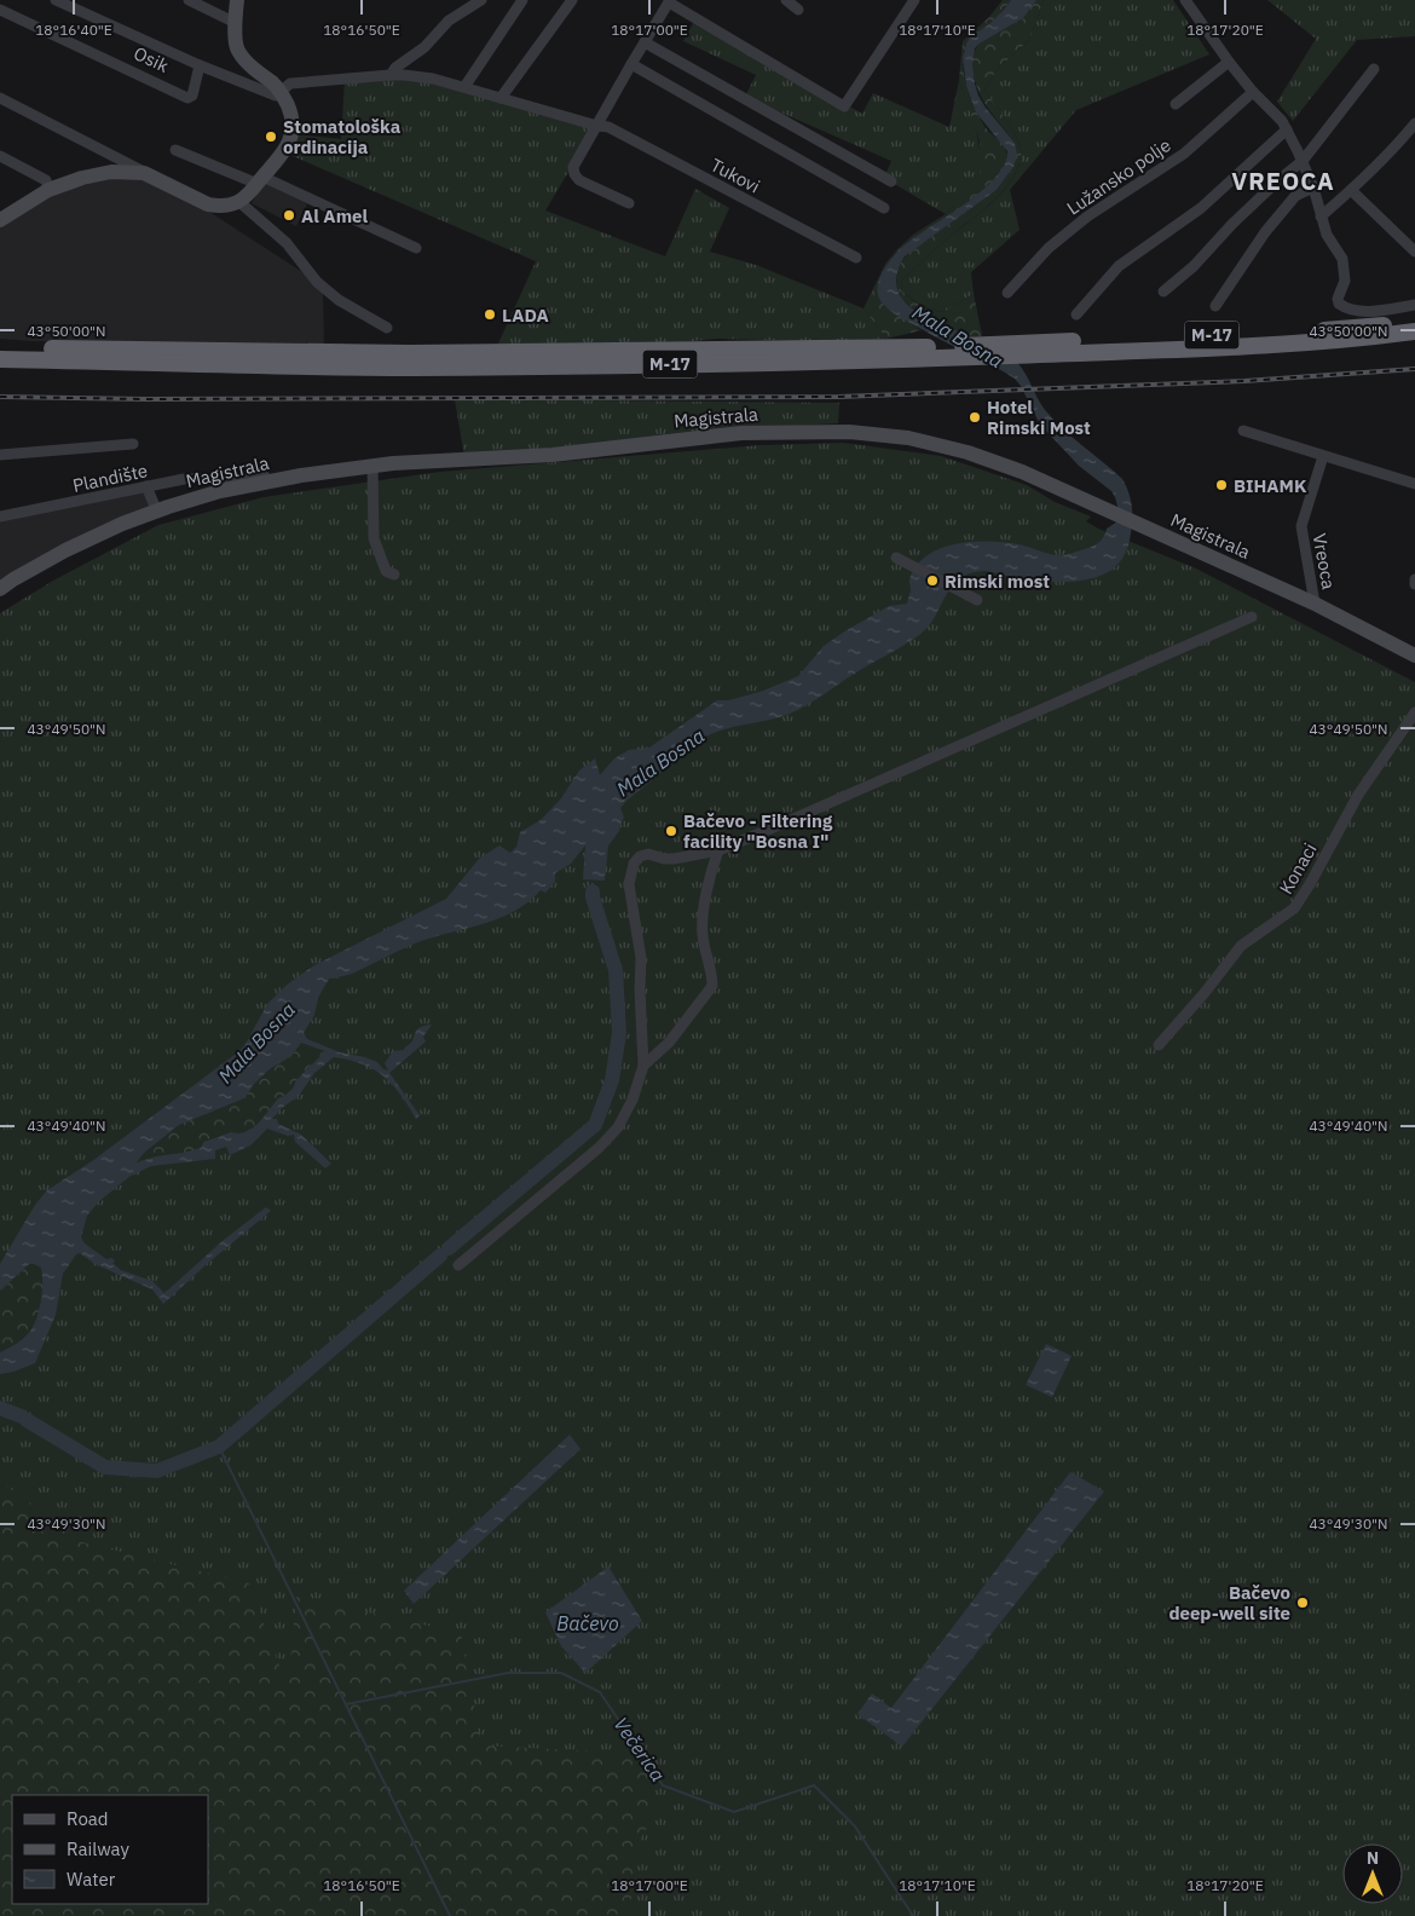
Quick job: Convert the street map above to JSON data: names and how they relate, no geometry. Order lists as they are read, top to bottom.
{
  "streets": {
    "highway": ["M-17"],
    "main road": ["Magistrala"],
    "street": [
      "Osik",
      "Tukovi",
      "Lužansko polje",
      "Plandište",
      "Vreoca",
      "Konaci"
    ]
  },
  "crossings": [
    ["Osik", "Tukovi"],
    ["Magistrala", "Plandište"],
    ["Magistrala", "Vreoca"]
  ],
  "districts": ["VREOCA"],
  "water": ["Mala Bosna", "Bačevo", "Večerica"],
  "places": [
    "Stomatološka ordinacija",
    "Al Amel",
    "LADA",
    "Hotel Rimski Most",
    "BIHAMK",
    "Rimski most",
    "Bačevo - Filtering facility \"Bosna I\"",
    "Bačevo deep-well site"
  ],
  "legend": ["Road", "Railway", "Water"],
  "north": "top",
  "coordinates": [
    "18°16'40\"E",
    "18°16'50\"E",
    "18°17'00\"E",
    "18°17'10\"E",
    "18°17'20\"E",
    "43°50'00\"N",
    "43°49'50\"N",
    "43°49'40\"N",
    "43°49'30\"N"
  ]
}
